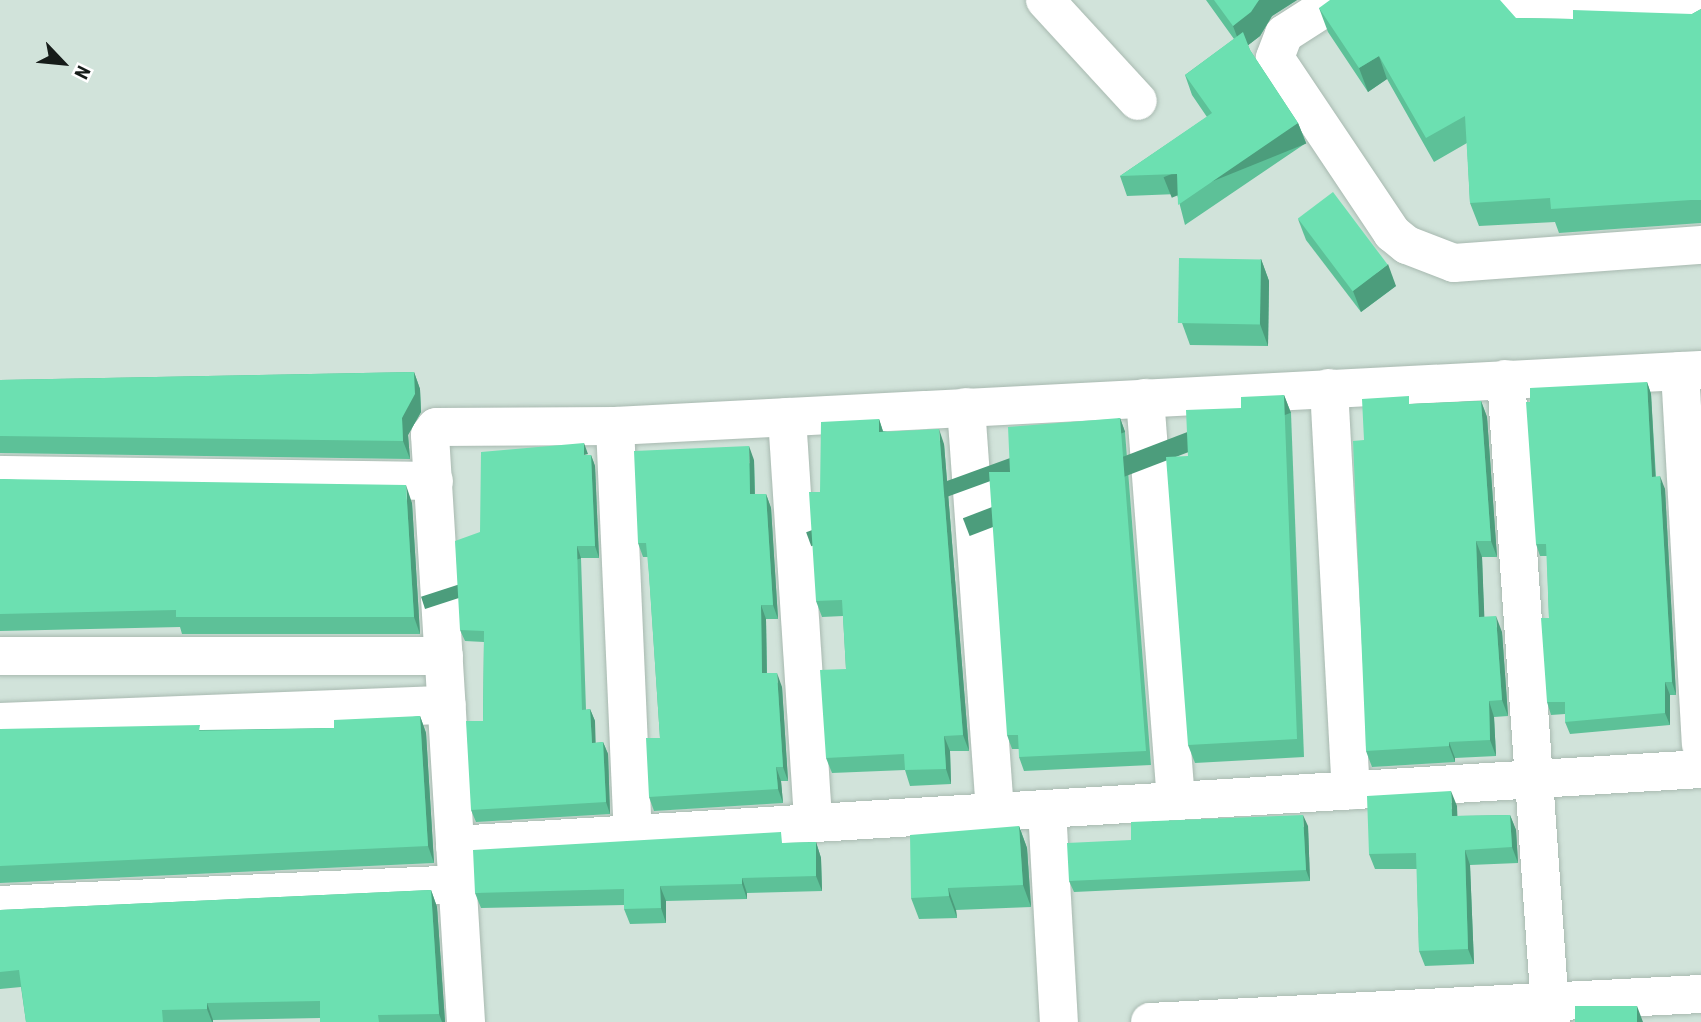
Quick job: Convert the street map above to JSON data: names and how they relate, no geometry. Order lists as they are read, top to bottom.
{
  "north": "bottom right"
}
